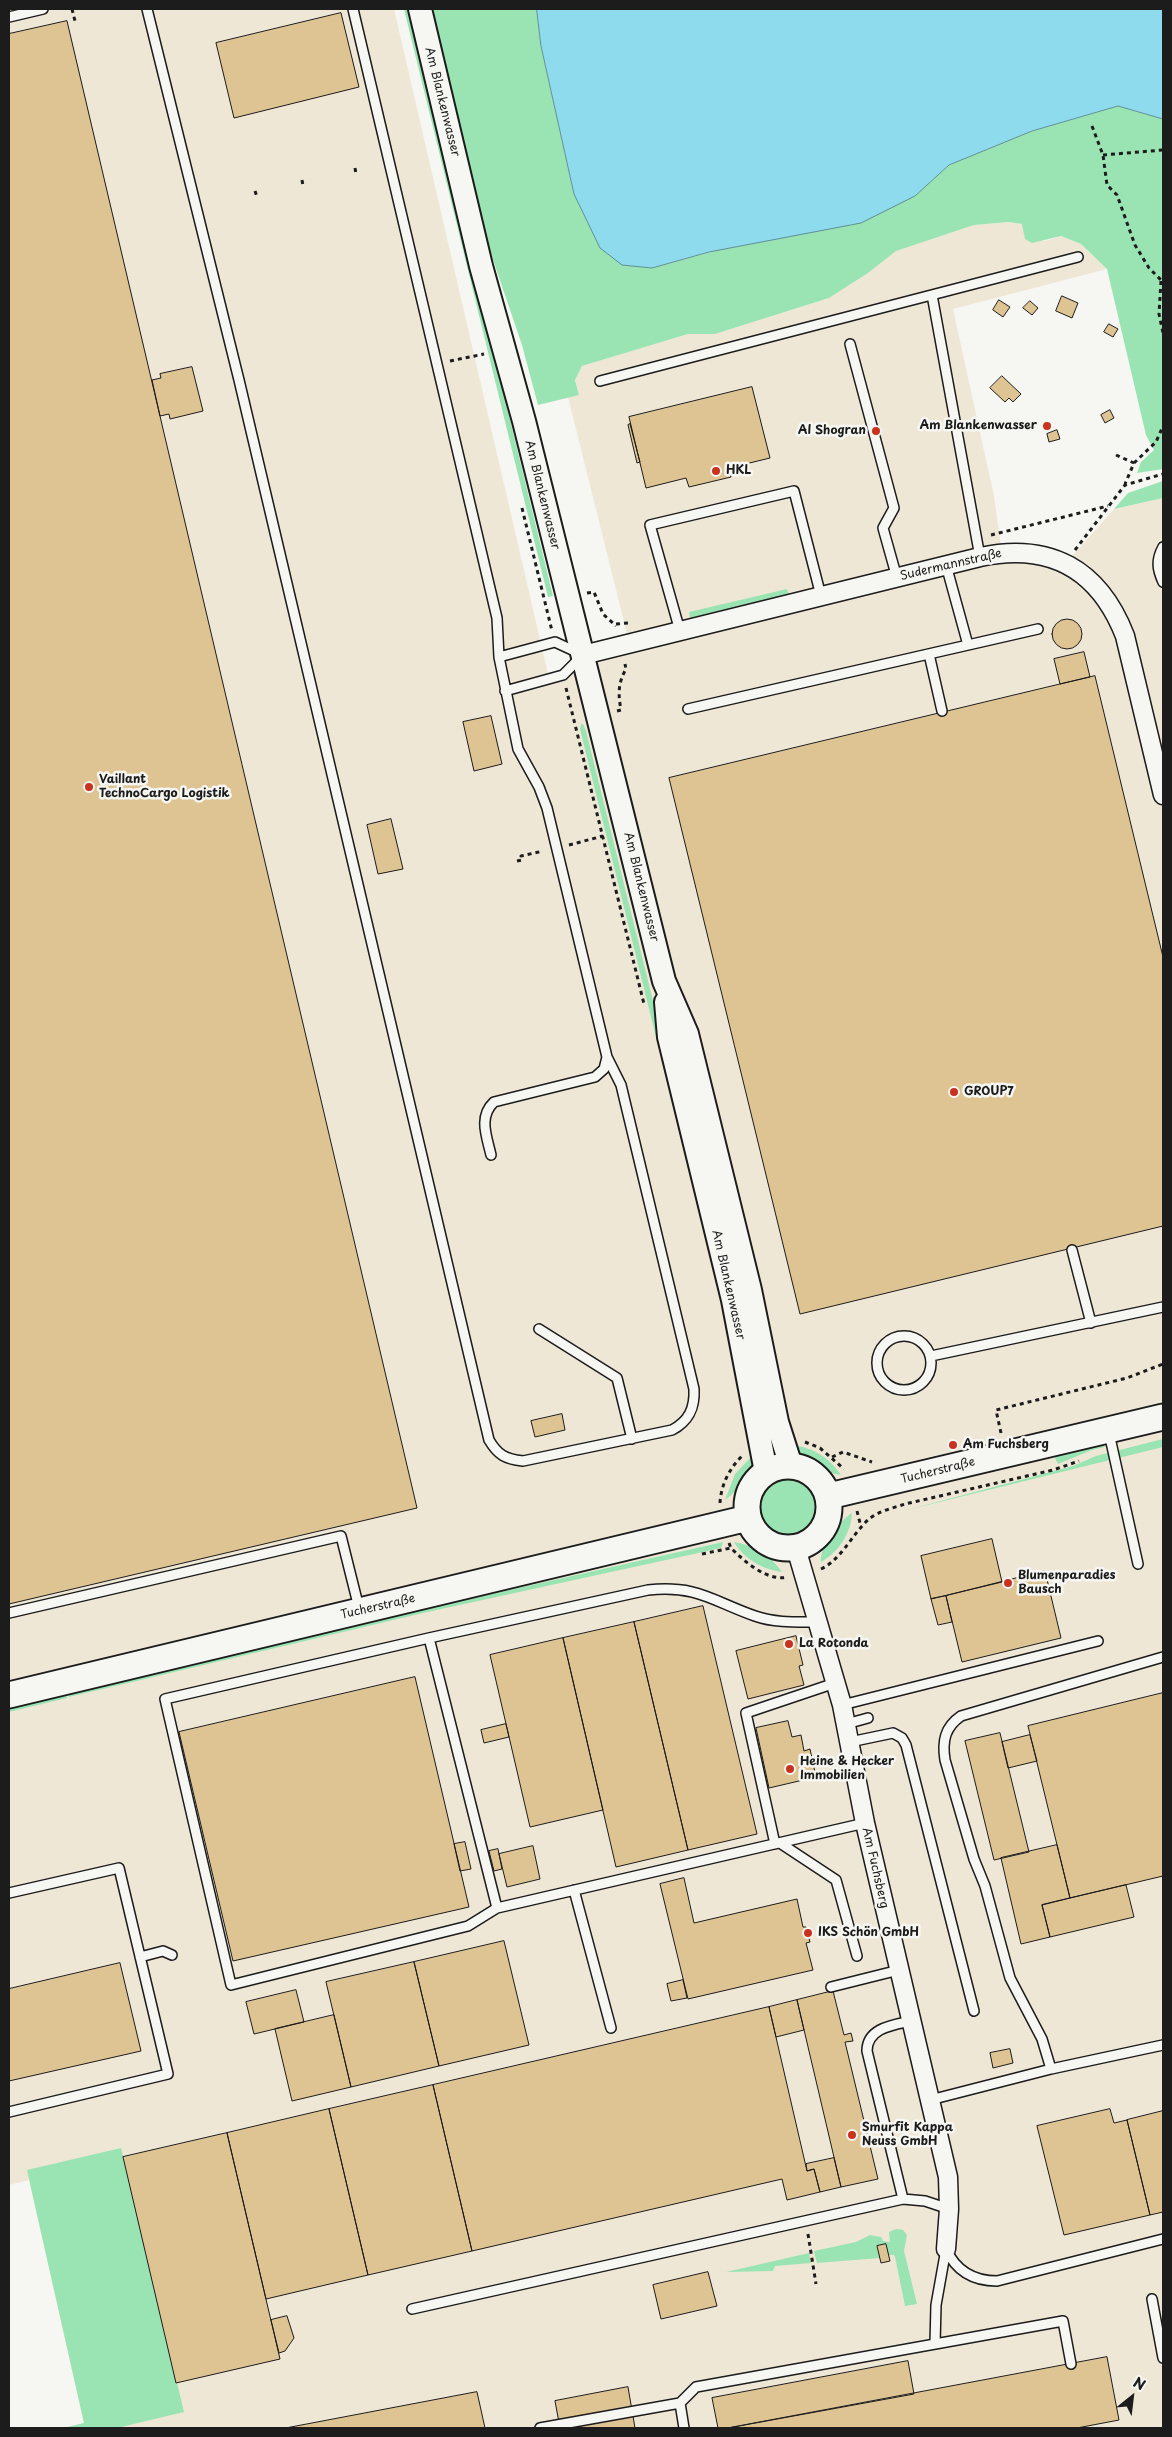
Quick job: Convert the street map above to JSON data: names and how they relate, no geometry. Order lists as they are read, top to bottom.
{
  "streets": {
    "main road": ["Tucherstraße"],
    "street": ["Am Blankenwasser", "Sudermannstraße", "Am Fuchsberg"]
  },
  "crossings": [
    ["Am Blankenwasser", "Sudermannstraße"],
    ["Am Blankenwasser", "Tucherstraße"],
    ["Am Blankenwasser", "Am Fuchsberg"],
    ["Tucherstraße", "Am Fuchsberg"]
  ],
  "places": [
    "Am Blankenwasser",
    "Al Shogran",
    "HKL",
    "Vaillant TechnoCargo Logistik",
    "GROUP7",
    "Am Fuchsberg",
    "Blumenparadies Bausch",
    "La Rotonda",
    "Heine & Hecker Immobilien",
    "IKS Schön GmbH",
    "Smurfit Kappa Neuss GmbH"
  ],
  "north": "top right"
}
